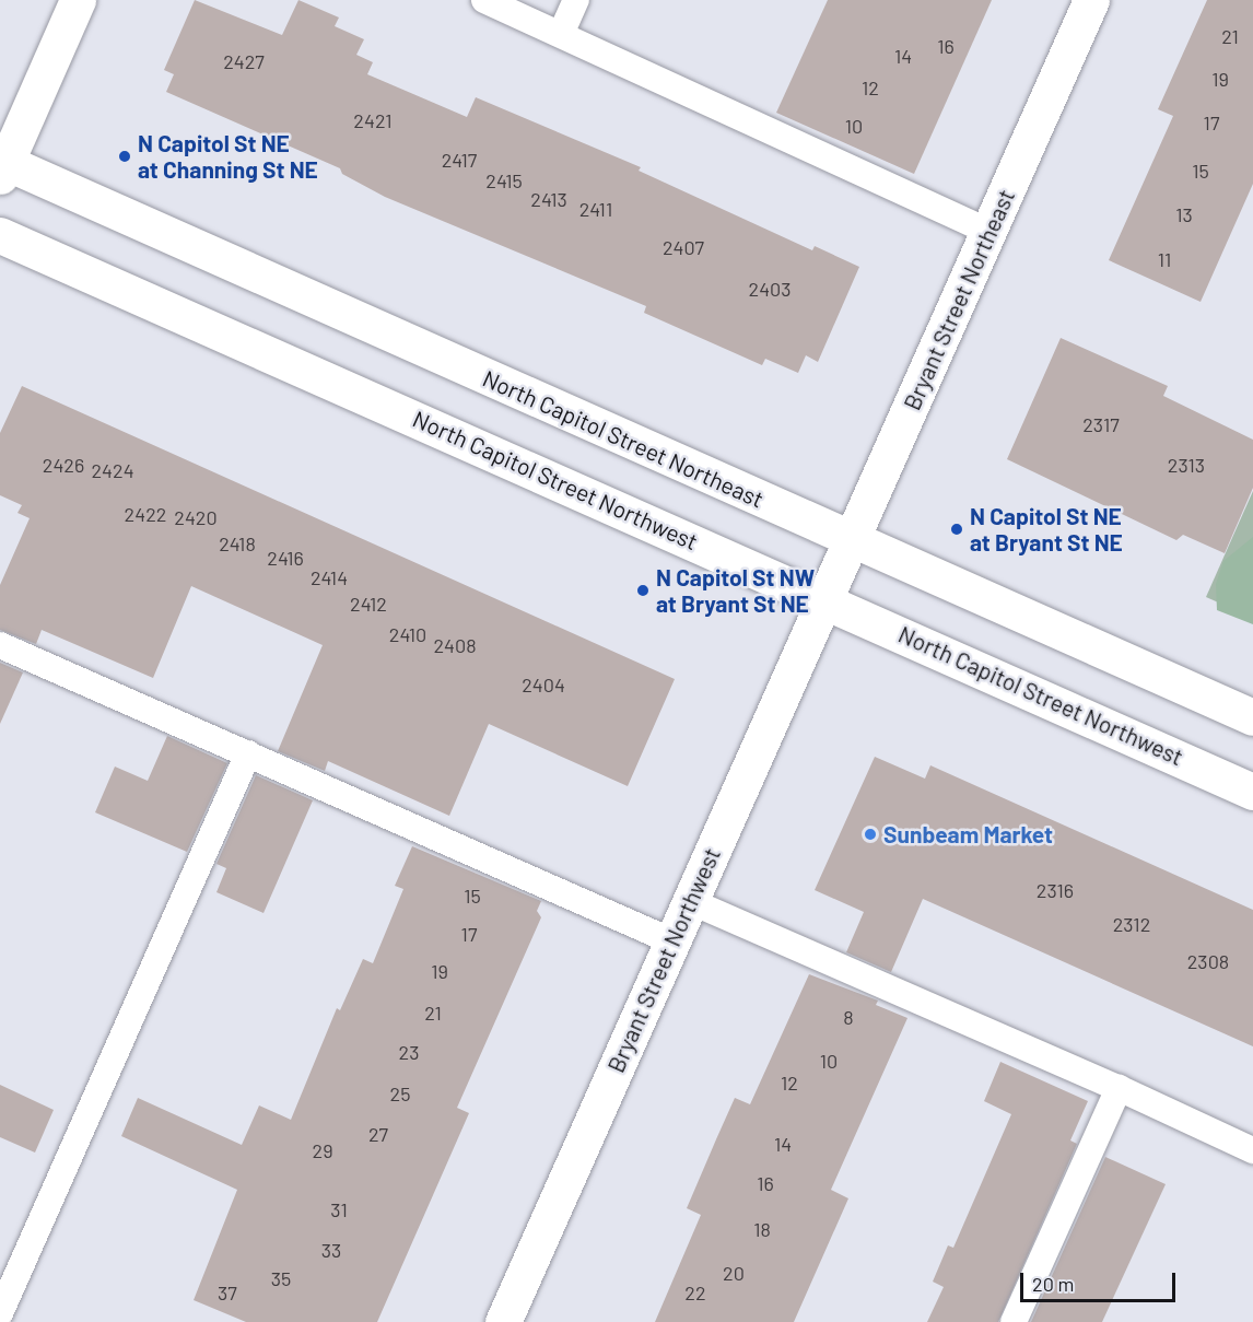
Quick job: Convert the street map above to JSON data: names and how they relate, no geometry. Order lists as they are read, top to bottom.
{
  "streets": {
    "main road": [
      "Bryant Street Northeast",
      "North Capitol Street Northeast",
      "North Capitol Street Northwest",
      "Bryant Street Northwest"
    ]
  },
  "crossings": [
    ["Bryant Street Northeast", "North Capitol Street Northeast"],
    ["Bryant Street Northeast", "North Capitol Street Northwest"],
    ["Bryant Street Northeast", "Bryant Street Northwest"],
    ["North Capitol Street Northwest", "Bryant Street Northwest"]
  ],
  "places": [
    "N Capitol St NE at Channing St NE",
    "N Capitol St NE at Bryant St NE",
    "N Capitol St NW at Bryant St NE",
    "Sunbeam Market"
  ],
  "house_numbers": [
    "21",
    "16",
    "14",
    "2427",
    "19",
    "12",
    "2421",
    "17",
    "10",
    "2417",
    "15",
    "2415",
    "2413",
    "2411",
    "13",
    "2407",
    "11",
    "2403",
    "2317",
    "2426",
    "2313",
    "2424",
    "2422",
    "2420",
    "2418",
    "2416",
    "2414",
    "2412",
    "2410",
    "2408",
    "2404",
    "2316",
    "15",
    "2312",
    "17",
    "2308",
    "19",
    "21",
    "8",
    "23",
    "10",
    "12",
    "25",
    "27",
    "14",
    "29",
    "16",
    "31",
    "18",
    "33",
    "20",
    "35",
    "37",
    "22"
  ],
  "scale_bar": "20 m"
}
